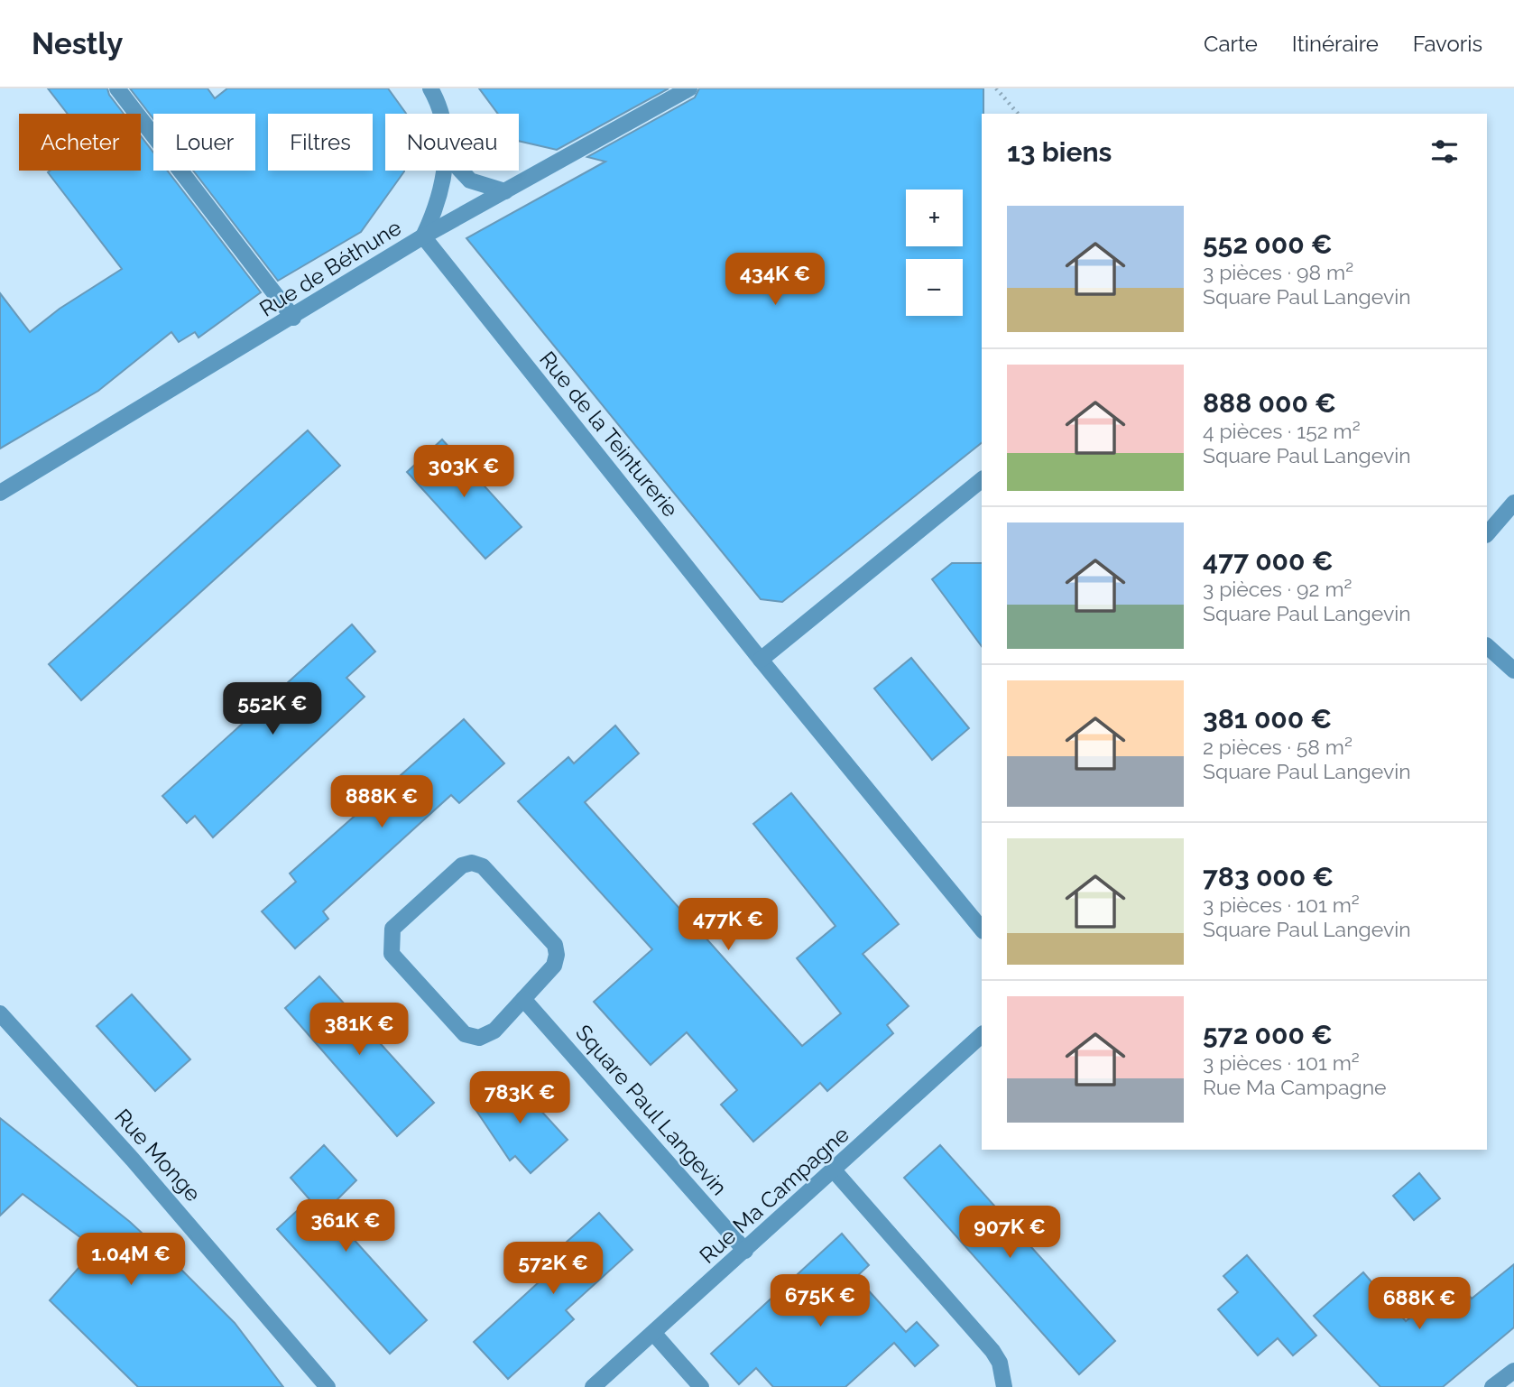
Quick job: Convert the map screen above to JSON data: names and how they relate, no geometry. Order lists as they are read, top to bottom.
{
  "streets": {
    "street": [
      "Rue de Béthune",
      "Rue de la Teinturerie",
      "Square Paul Langevin",
      "Rue Monge",
      "Rue Ma Campagne"
    ]
  },
  "crossings": [
    ["Rue de Béthune", "Rue de la Teinturerie"],
    ["Square Paul Langevin", "Rue Ma Campagne"]
  ],
  "page": {
    "header": "Nestly",
    "nav": ["Carte", "Itinéraire", "Favoris"],
    "chip": [
      "Acheter",
      "Louer",
      "Filtres",
      "Nouveau"
    ],
    "heading": "13 biens",
    "map_buttons": ["+", "−"],
    "list": [
      {
        "name": "552 000 €",
        "note": "3 pièces · 98 m² · Square Paul Langevin"
      },
      {
        "name": "888 000 €",
        "note": "4 pièces · 152 m² · Square Paul Langevin"
      },
      {
        "name": "477 000 €",
        "note": "3 pièces · 92 m² · Square Paul Langevin"
      },
      {
        "name": "381 000 €",
        "note": "2 pièces · 58 m² · Square Paul Langevin"
      },
      {
        "name": "783 000 €",
        "note": "3 pièces · 101 m² · Square Paul Langevin"
      },
      {
        "name": "572 000 €",
        "note": "3 pièces · 101 m² · Rue Ma Campagne"
      }
    ],
    "price": [
      "434K €",
      "303K €",
      "552K €",
      "888K €",
      "477K €",
      "381K €",
      "783K €",
      "361K €",
      "907K €",
      "1.04M €",
      "572K €",
      "675K €",
      "688K €"
    ]
  }
}
